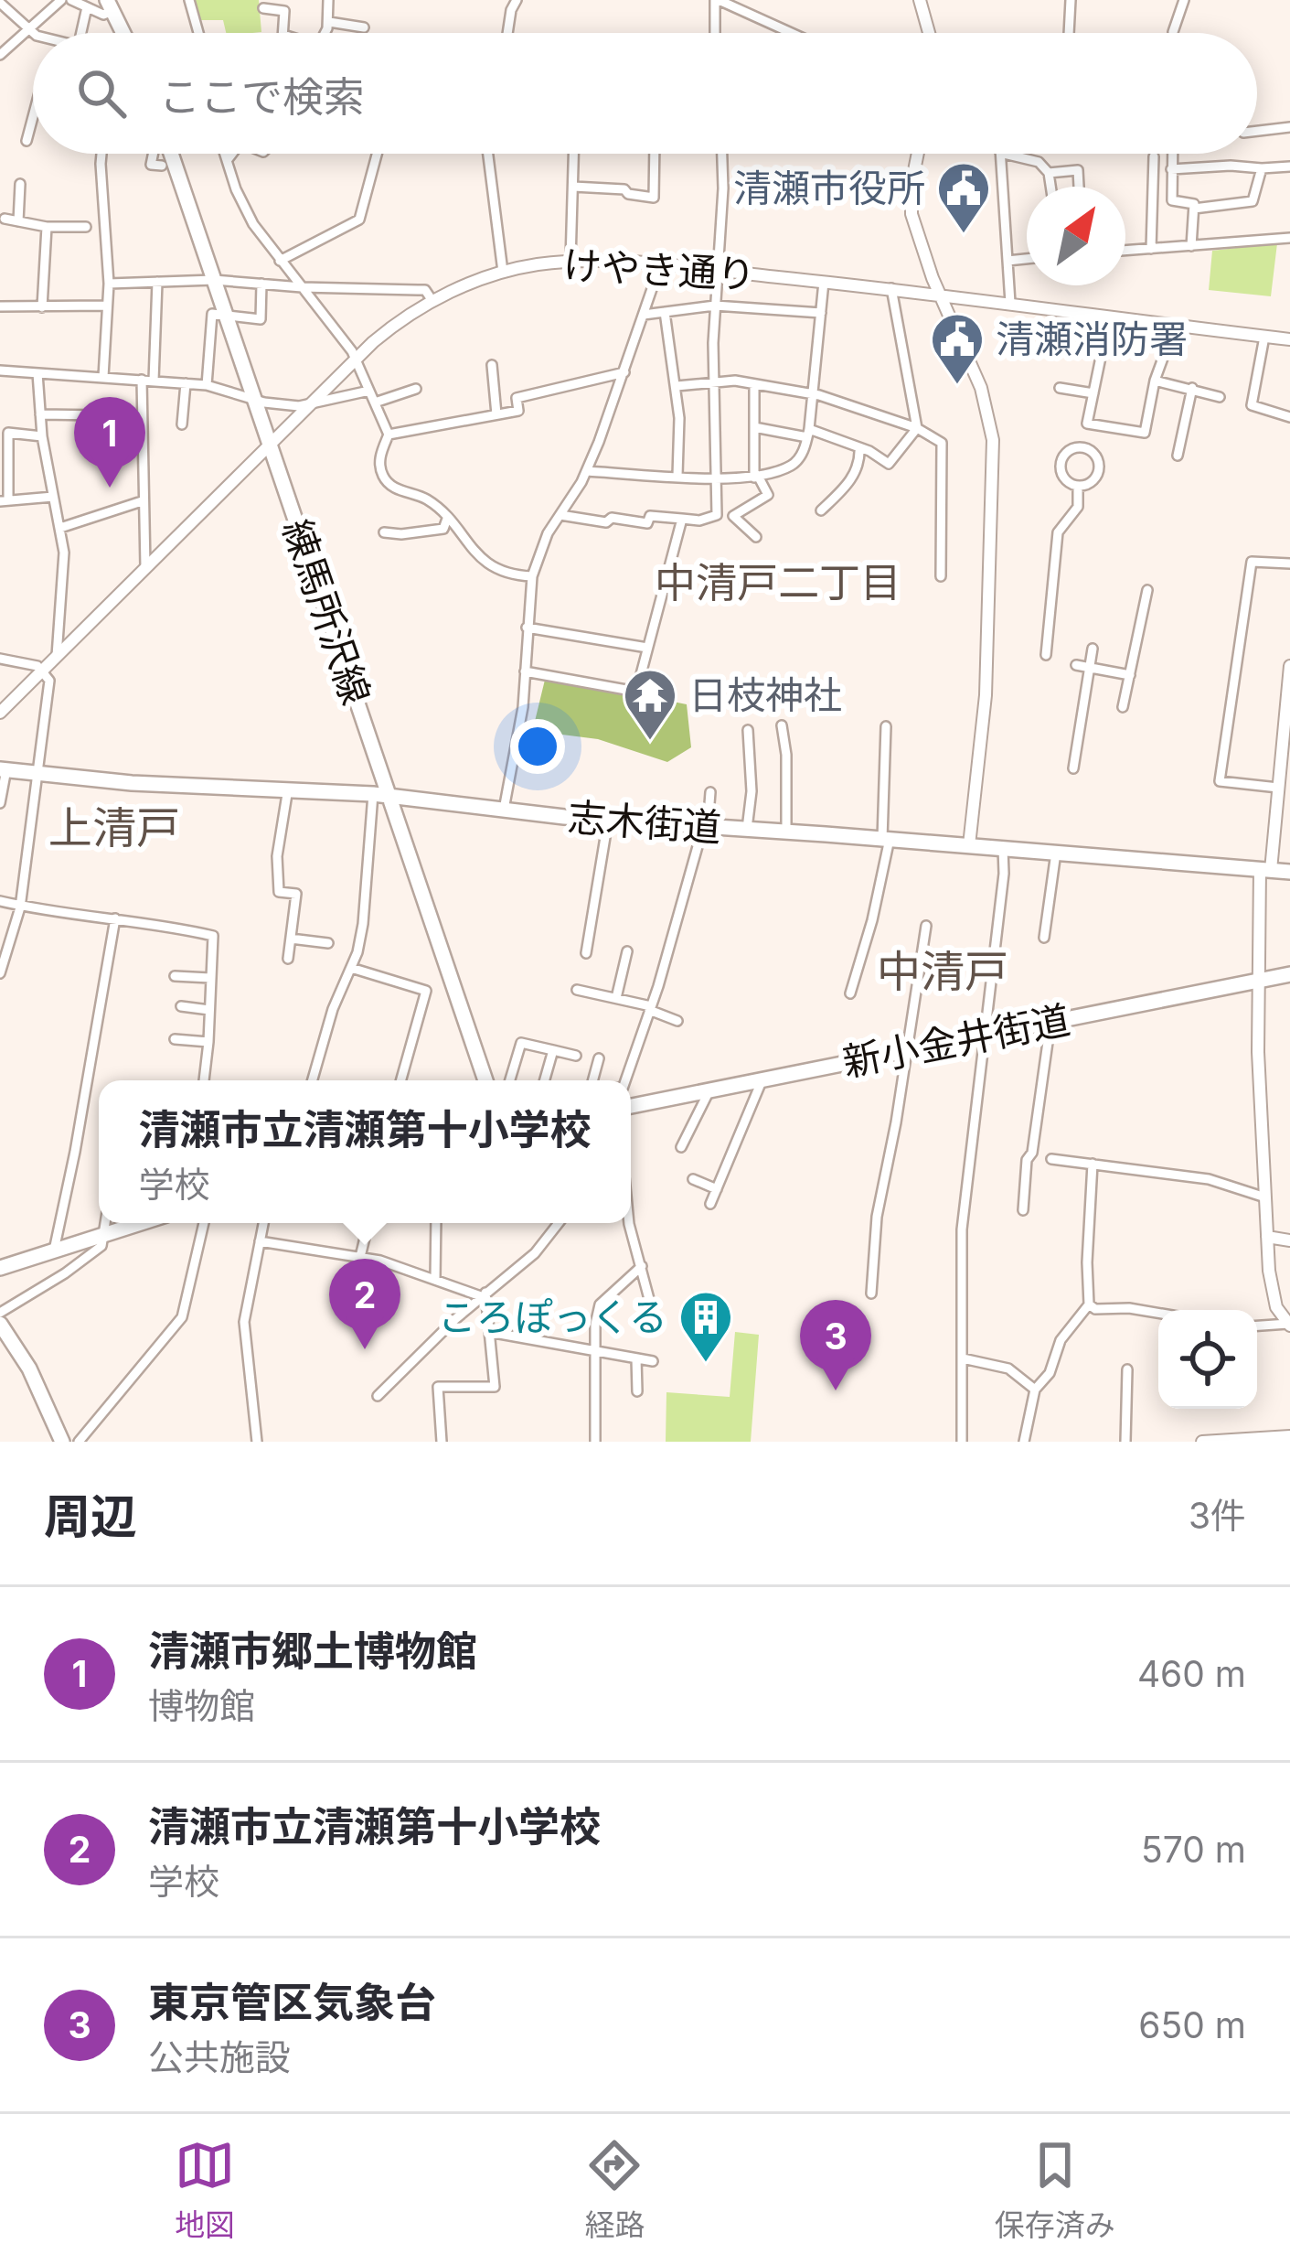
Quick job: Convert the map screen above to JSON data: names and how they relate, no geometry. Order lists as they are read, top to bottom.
{
  "streets": {
    "main road": ["練馬所沢線", "志木街道", "新小金井街道"],
    "street": ["けやき通り"]
  },
  "crossings": [
    ["けやき通り", "練馬所沢線"],
    ["練馬所沢線", "志木街道"]
  ],
  "districts": ["中清戸二丁目", "上清戸", "中清戸"],
  "places": {
    "public building": ["清瀬市役所", "清瀬消防署"],
    "temple": ["日枝神社"],
    "building": ["ころぽっくる"]
  },
  "north": "top right",
  "page": {
    "search": "ここで検索",
    "pins": ["1", "2", "3"],
    "popup": ["清瀬市立清瀬第十小学校", "学校"],
    "heading": ["周辺", "3件"],
    "list": [
      {
        "mark": "1",
        "name": "清瀬市郷土博物館",
        "note": "博物館",
        "value": "460 m"
      },
      {
        "mark": "2",
        "name": "清瀬市立清瀬第十小学校",
        "note": "学校",
        "value": "570 m"
      },
      {
        "mark": "3",
        "name": "東京管区気象台",
        "note": "公共施設",
        "value": "650 m"
      }
    ],
    "nav": ["地図", "経路", "保存済み"]
  }
}
